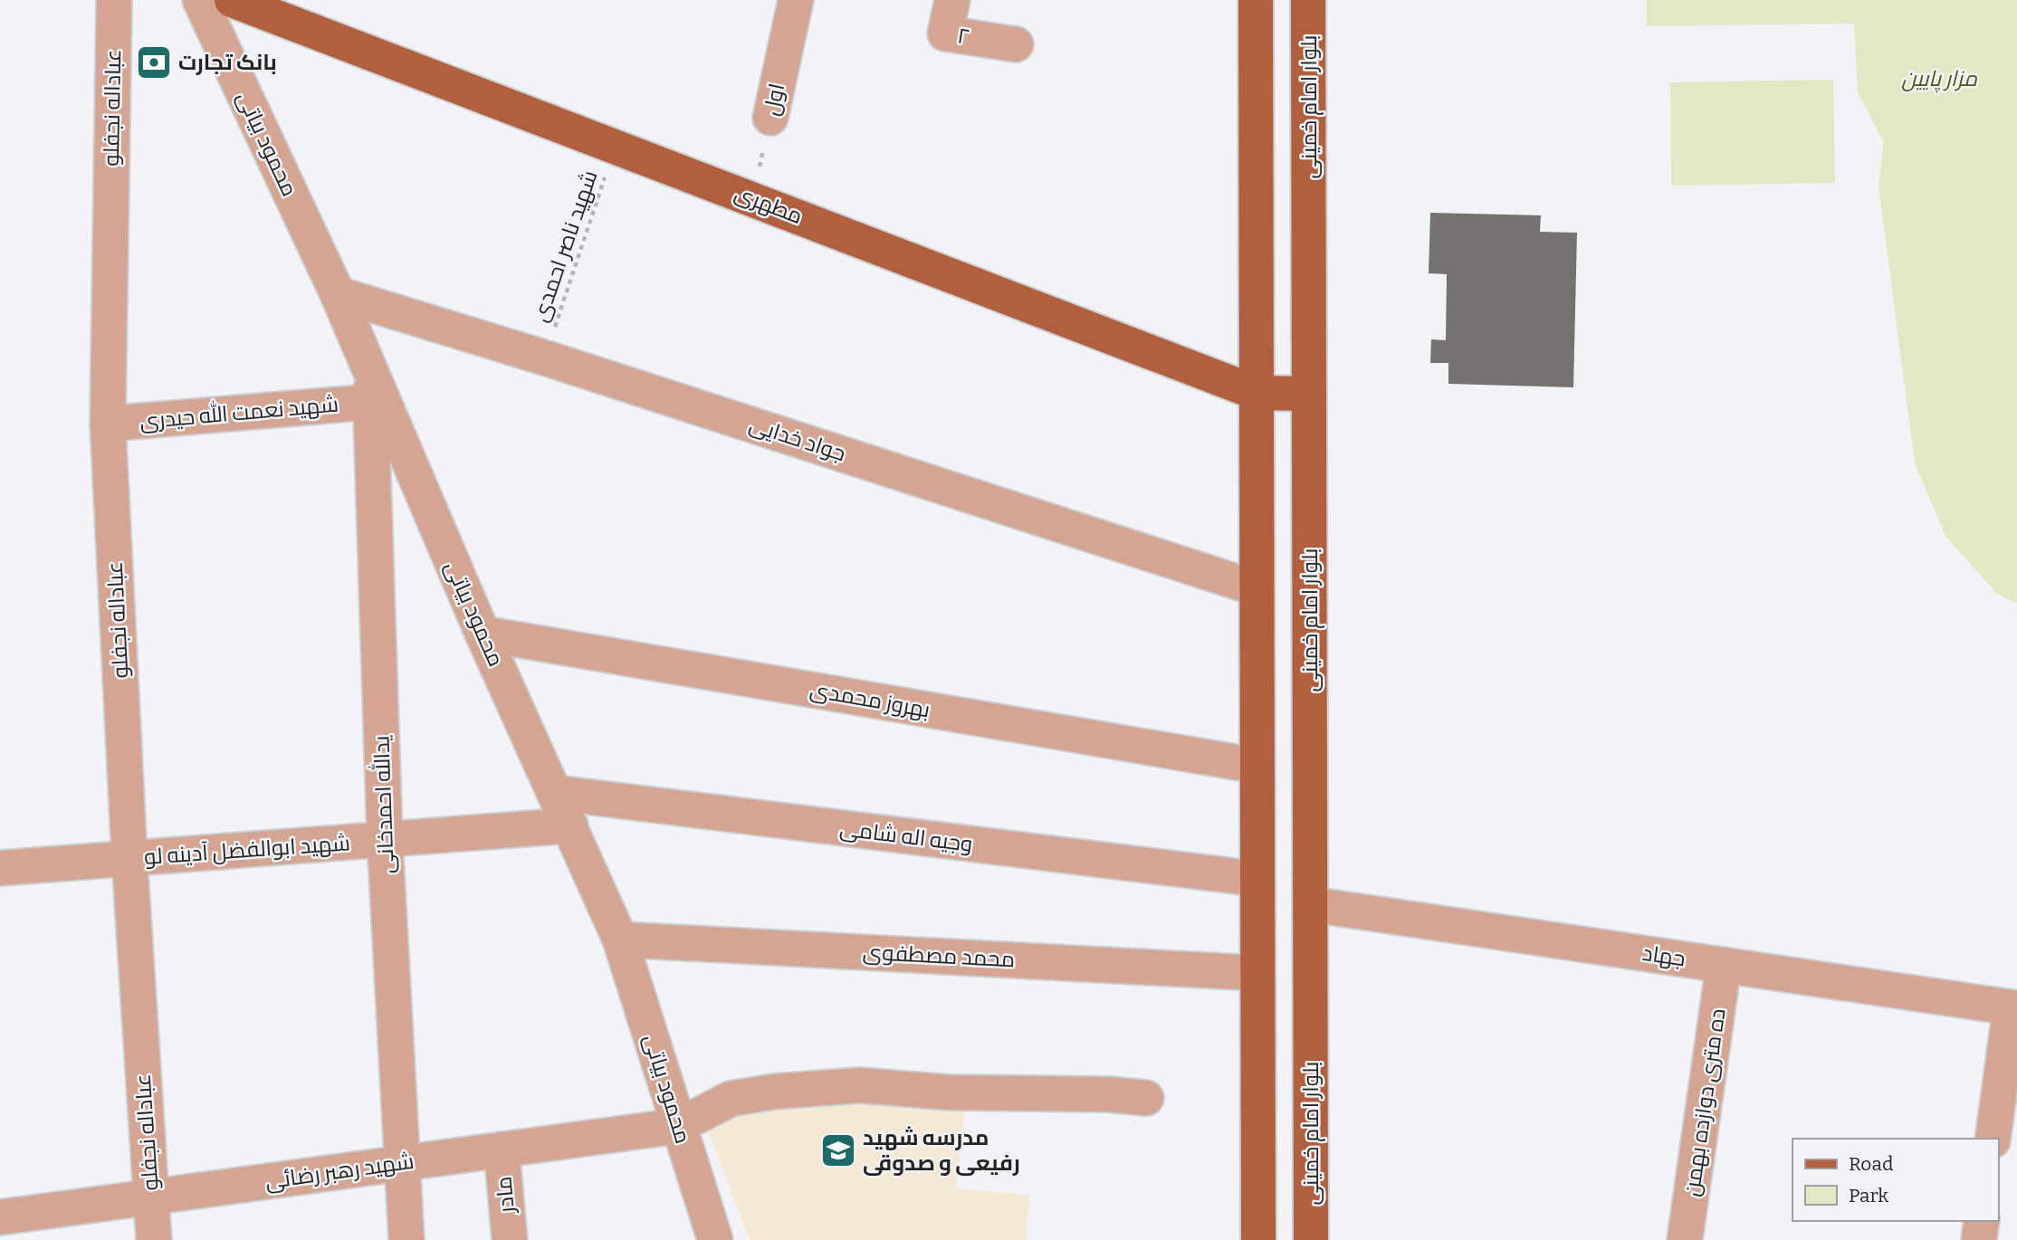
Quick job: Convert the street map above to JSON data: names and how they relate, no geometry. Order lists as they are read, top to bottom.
{
  "streets": {
    "main road": ["بلوار امام خمینی", "مطهری"],
    "street": [
      "۲",
      "اول",
      "عباداله نجفلو",
      "محمود بیاتی",
      "شهید نعمت الله حیدری",
      "جواد خدایی",
      "بهروز محمدی",
      "یدالله احمدخانی",
      "وجیه اله شامی",
      "شهید ابوالفضل آدینه لو",
      "محمد مصطفوی",
      "جهاد",
      "ده متری دوازده بهمن",
      "شهید رهبر رضائی",
      "مادر"
    ],
    "path": ["شهید ناصر احمدی"]
  },
  "crossings": [
    ["اول", "مطهری"],
    ["بلوار امام خمینی", "مطهری"],
    ["بلوار امام خمینی", "جهاد"],
    ["عباداله نجفلو", "شهید نعمت الله حیدری"],
    ["عباداله نجفلو", "شهید ابوالفضل آدینه لو"],
    ["عباداله نجفلو", "شهید رهبر رضائی"],
    ["محمود بیاتی", "شهید نعمت الله حیدری"],
    ["محمود بیاتی", "جواد خدایی"],
    ["محمود بیاتی", "بهروز محمدی"],
    ["محمود بیاتی", "یدالله احمدخانی"],
    ["محمود بیاتی", "وجیه اله شامی"],
    ["محمود بیاتی", "شهید ابوالفضل آدینه لو"],
    ["محمود بیاتی", "محمد مصطفوی"],
    ["محمود بیاتی", "شهید رهبر رضائی"],
    ["مطهری", "شهید ناصر احمدی"],
    ["شهید ناصر احمدی", "جواد خدایی"],
    ["شهید نعمت الله حیدری", "یدالله احمدخانی"],
    ["یدالله احمدخانی", "شهید ابوالفضل آدینه لو"],
    ["یدالله احمدخانی", "شهید رهبر رضائی"],
    ["جهاد", "ده متری دوازده بهمن"],
    ["شهید رهبر رضائی", "مادر"]
  ],
  "parks": ["مزار پایین"],
  "places": {
    "bank": ["بانک تجارت"],
    "school or university": ["مدرسه شهید رفیعی و صدوقی"]
  },
  "legend": ["Road", "Park"]
}
